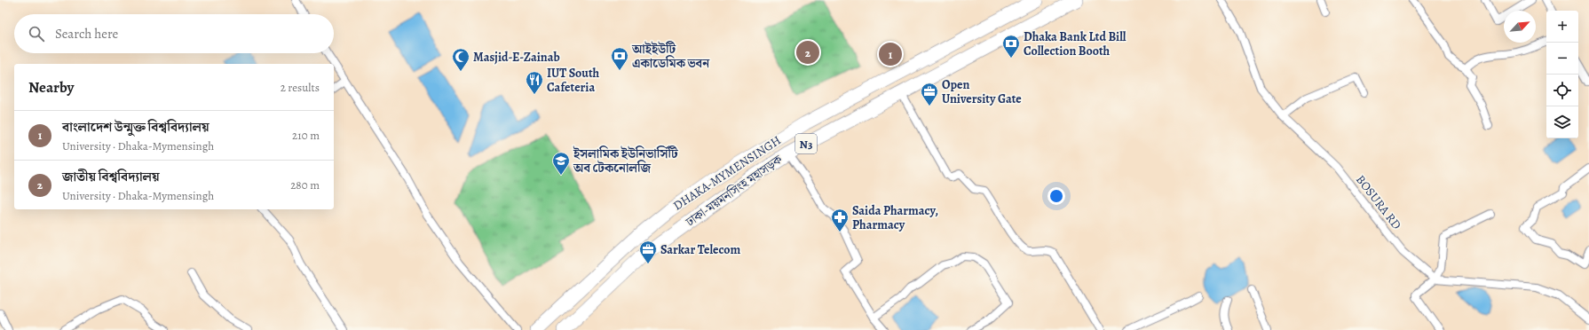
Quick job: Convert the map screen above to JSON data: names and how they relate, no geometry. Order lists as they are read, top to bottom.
{
  "streets": {
    "highway": ["N3", "DHAKA-MYMENSINGH", "ঢাকা-ময়মনসিংহ মহাসড়ক"],
    "street": ["BOSURA RD"]
  },
  "places": {
    "bank": ["Dhaka Bank Ltd Bill Collection Booth", "আইইউটি একাডেমিক ভবন"],
    "mosque": ["Masjid-E-Zainab"],
    "restaurant": ["IUT South Cafeteria"],
    "office": ["Open University Gate", "Sarkar Telecom"],
    "school or university": ["ইসলামিক ইউনিভার্সিটি অব টেকনোলজি"],
    "pharmacy": ["Saida Pharmacy, Pharmacy"]
  },
  "north": "top right",
  "page": {
    "map_buttons": ["+", "−"],
    "search": "Search here",
    "pins": ["2", "1"],
    "heading": ["Nearby", "2 results"],
    "list": [
      {
        "mark": "1",
        "name": "বাংলাদেশ উন্মুক্ত বিশ্ববিদ্যালয়",
        "note": "University · Dhaka-Mymensingh",
        "value": "210 m"
      },
      {
        "mark": "2",
        "name": "জাতীয় বিশ্ববিদ্যালয়",
        "note": "University · Dhaka-Mymensingh",
        "value": "280 m"
      }
    ]
  }
}
